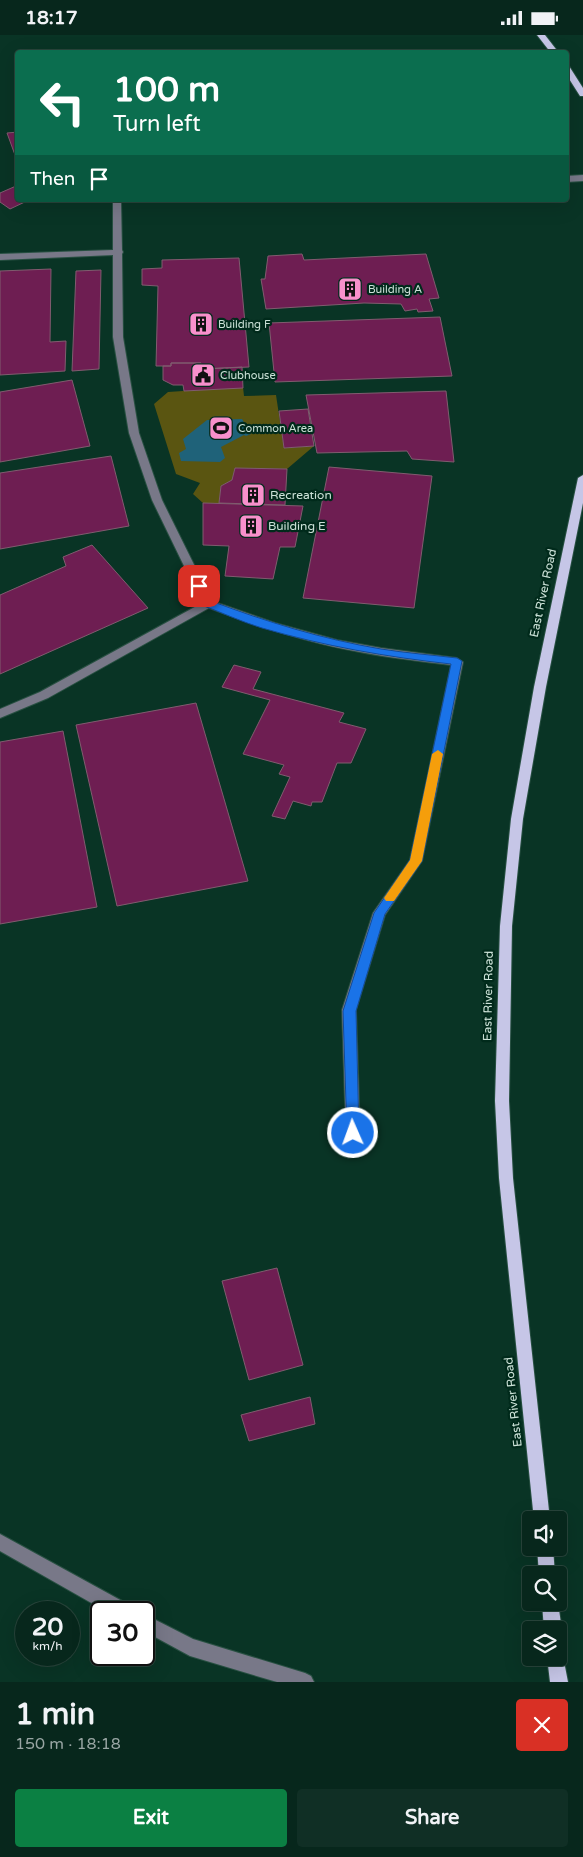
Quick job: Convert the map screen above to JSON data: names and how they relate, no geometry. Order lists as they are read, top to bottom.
{
  "streets": {
    "main road": ["East River Road"]
  },
  "places": {
    "building": [
      "Building A",
      "Building F",
      "Recreation",
      "Building E"
    ],
    "public building": ["Clubhouse"],
    "sports": ["Common Area"]
  },
  "page": {
    "status": "18:17",
    "turn": ["100 m", "Turn left"],
    "then": "Then",
    "speed": "20 km/h",
    "limit": "30",
    "heading": ["1 min", "150 m · 18:18"],
    "buttons": ["Exit", "Share"]
  }
}
